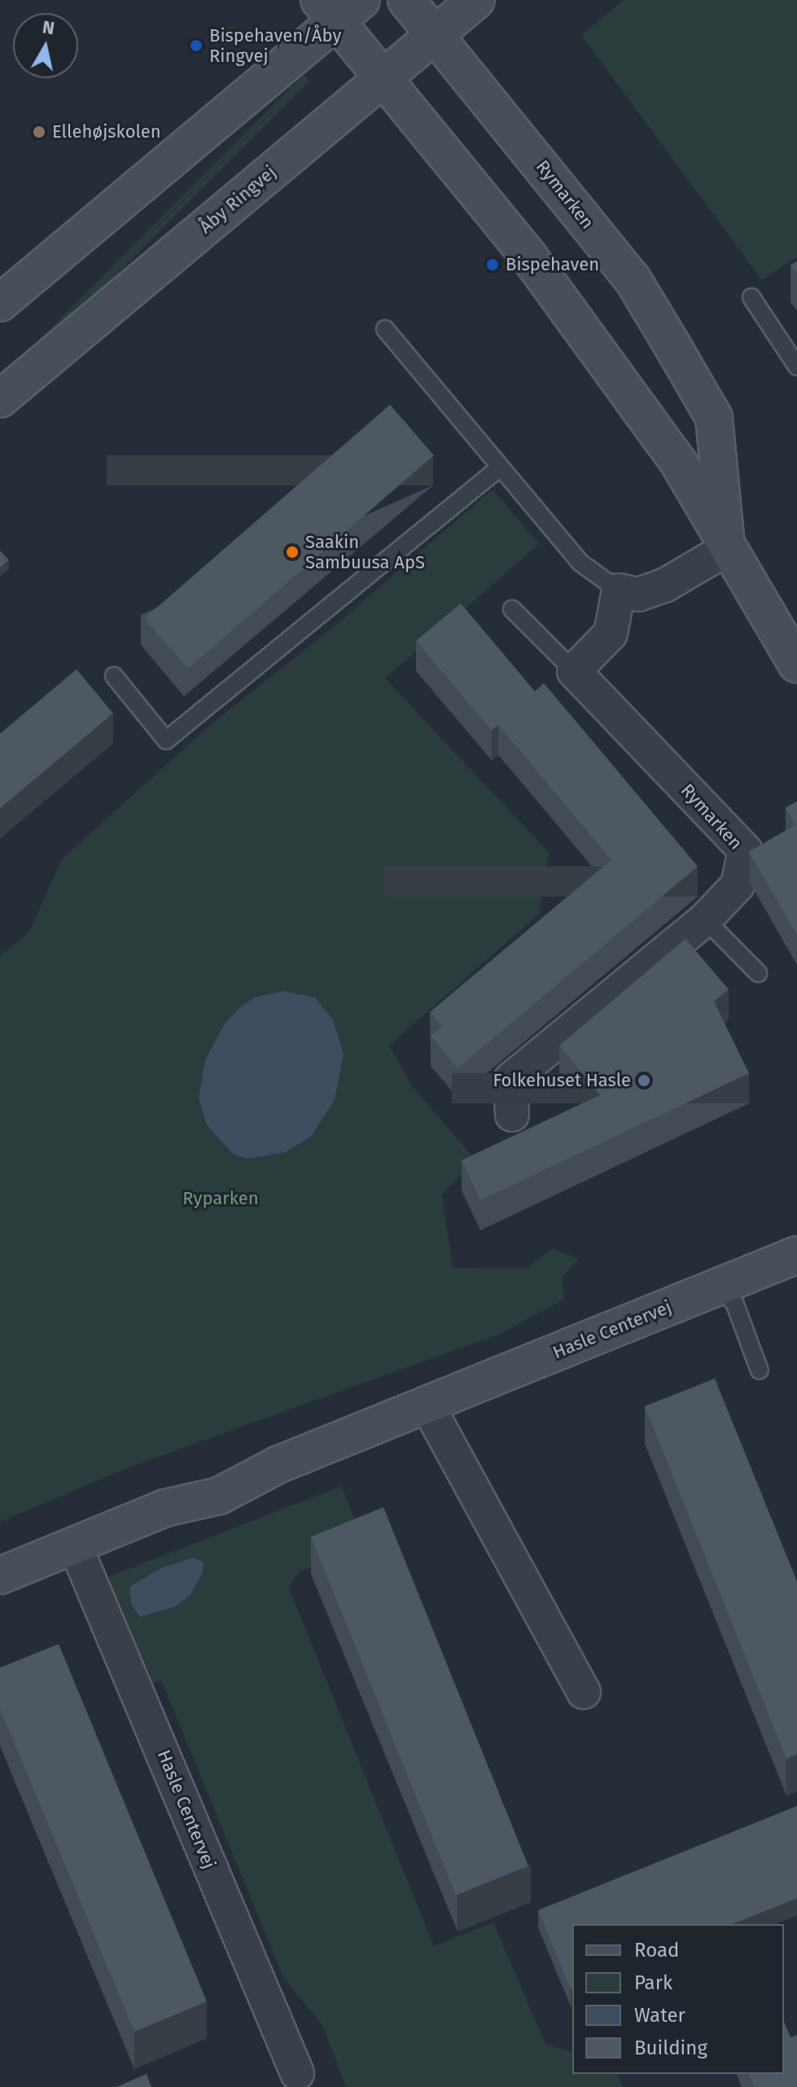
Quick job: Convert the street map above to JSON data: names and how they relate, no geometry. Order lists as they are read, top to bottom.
{
  "streets": {
    "street": ["Rymarken", "Åby Ringvej", "Hasle Centervej"]
  },
  "crossings": [
    ["Rymarken", "Åby Ringvej"]
  ],
  "parks": ["Ryparken"],
  "places": [
    "Bispehaven/Åby Ringvej",
    "Ellehøjskolen",
    "Bispehaven",
    "Saakin Sambuusa ApS",
    "Folkehuset Hasle"
  ],
  "legend": [
    "Road",
    "Park",
    "Water",
    "Building"
  ],
  "north": "top"
}
